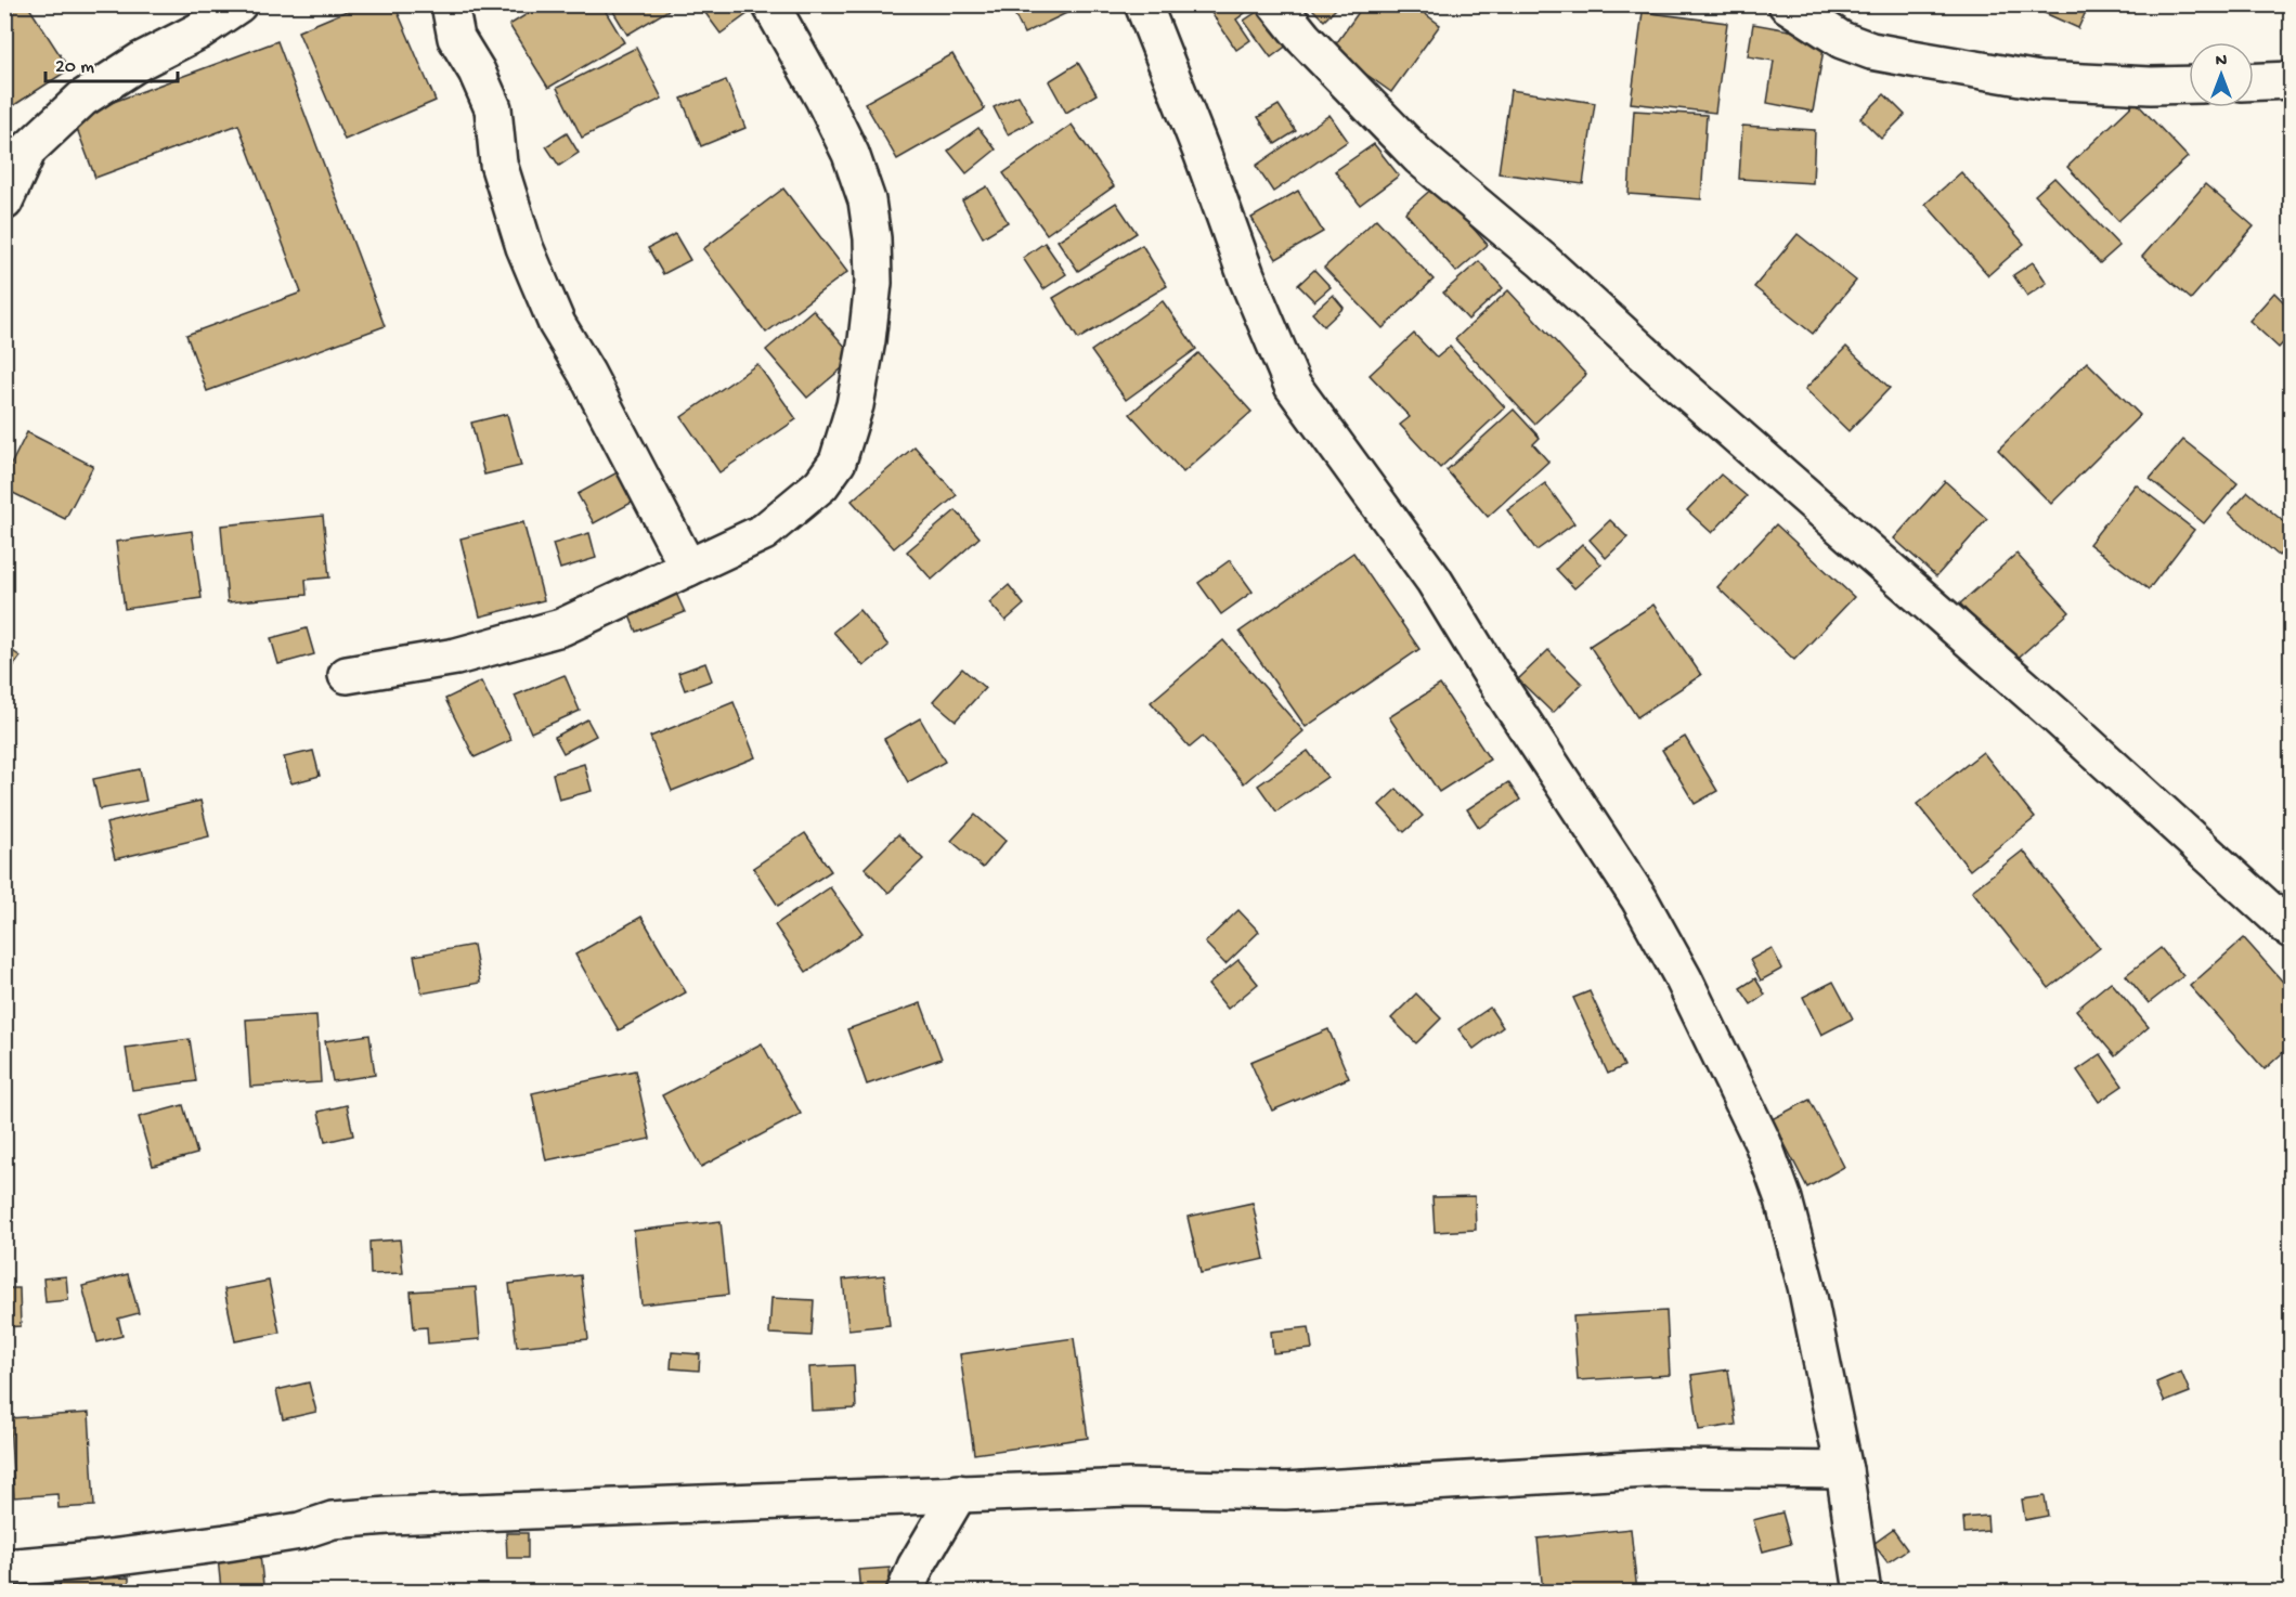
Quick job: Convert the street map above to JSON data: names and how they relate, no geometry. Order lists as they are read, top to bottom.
{
  "scale_bar": "20 m",
  "north": "top"
}
